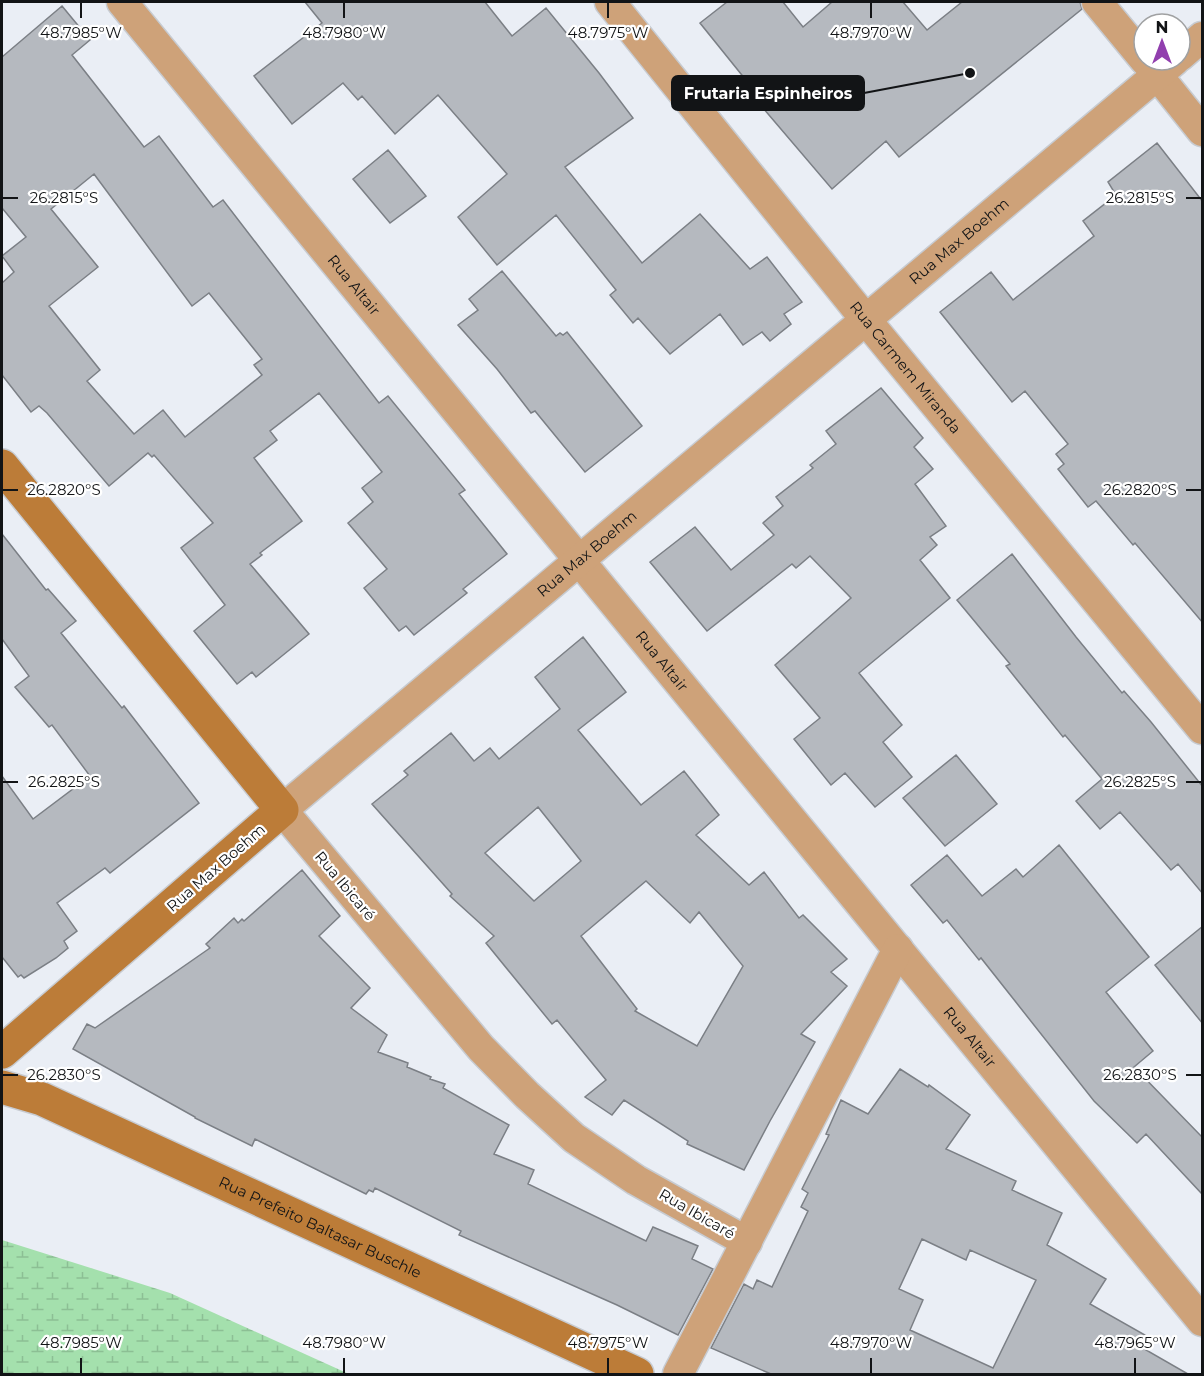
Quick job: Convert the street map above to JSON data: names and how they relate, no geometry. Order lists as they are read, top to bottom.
{
  "streets": {
    "street": [
      "Rua Max Boehm",
      "Rua Altair",
      "Rua Carmem Miranda",
      "Rua Ibicaré",
      "Rua Prefeito Baltasar Buschle"
    ]
  },
  "crossings": [
    ["Rua Max Boehm", "Rua Altair"],
    ["Rua Max Boehm", "Rua Carmem Miranda"],
    ["Rua Max Boehm", "Rua Ibicaré"]
  ],
  "places": ["Frutaria Espinheiros"],
  "north": "top",
  "coordinates": [
    "48.7985°W",
    "48.7980°W",
    "48.7975°W",
    "48.7970°W",
    "26.2815°S",
    "26.2820°S",
    "26.2825°S",
    "26.2830°S",
    "48.7965°W"
  ]
}
